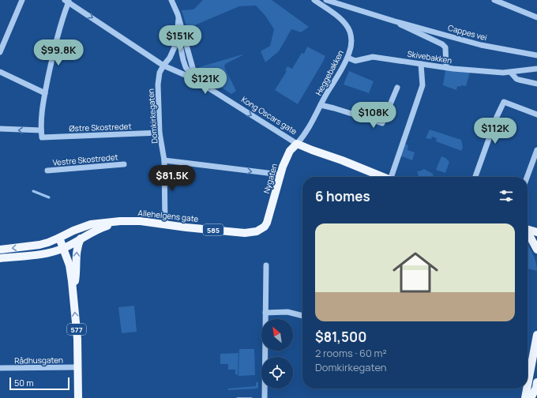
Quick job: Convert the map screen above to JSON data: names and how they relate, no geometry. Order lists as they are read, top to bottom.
{
  "streets": {
    "main road": [
      "Kong Oscars gate",
      "Nygaten",
      "Allehelgens gate",
      "585",
      "577"
    ],
    "street": [
      "Cappes vei",
      "Skivebakken",
      "Heggebakken",
      "Domkirkegaten",
      "Østre Skostredet",
      "Vestre Skostredet",
      "Rådhusgaten"
    ]
  },
  "crossings": [
    ["Cappes vei", "Skivebakken"],
    ["Skivebakken", "Heggebakken"],
    ["Heggebakken", "Kong Oscars gate"],
    ["Heggebakken", "Nygaten"],
    ["Kong Oscars gate", "Domkirkegaten"],
    ["Kong Oscars gate", "Nygaten"],
    ["Domkirkegaten", "Østre Skostredet"],
    ["Domkirkegaten", "Allehelgens gate"],
    ["Nygaten", "Allehelgens gate"],
    ["Allehelgens gate", "577"],
    ["577", "Rådhusgaten"]
  ],
  "one_way": ["Kong Oscars gate"],
  "scale_bar": "50 m",
  "north": "top left",
  "page": {
    "price": [
      "$151K",
      "$99.8K",
      "$121K",
      "$108K",
      "$112K",
      "$81.5K"
    ],
    "heading": "6 homes",
    "list": [
      {
        "name": "$81,500",
        "note": "2 rooms · 60 m² · Domkirkegaten"
      }
    ],
    "scale": "50 m"
  }
}
